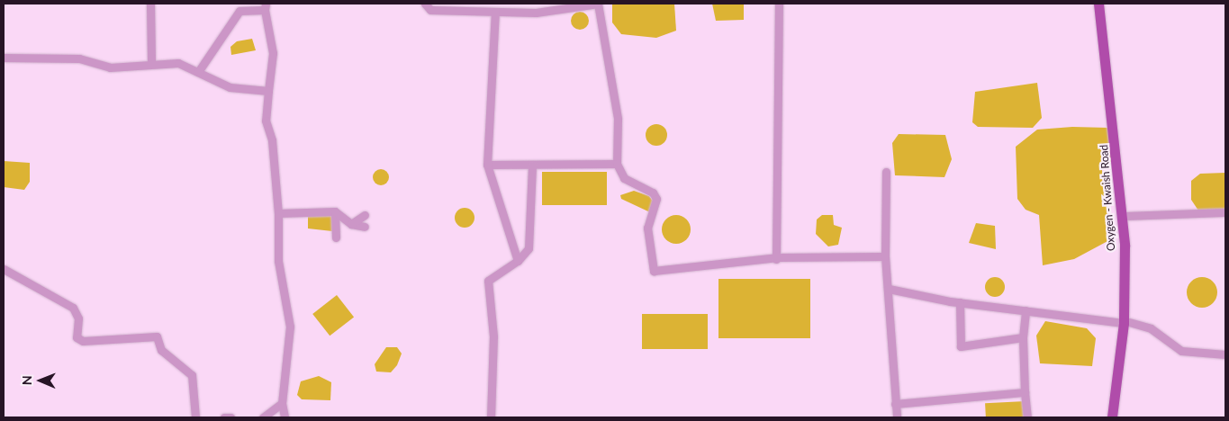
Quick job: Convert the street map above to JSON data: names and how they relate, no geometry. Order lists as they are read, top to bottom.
{
  "streets": {
    "main road": ["Oxygen - Kwaish Road"]
  },
  "north": "left"
}
